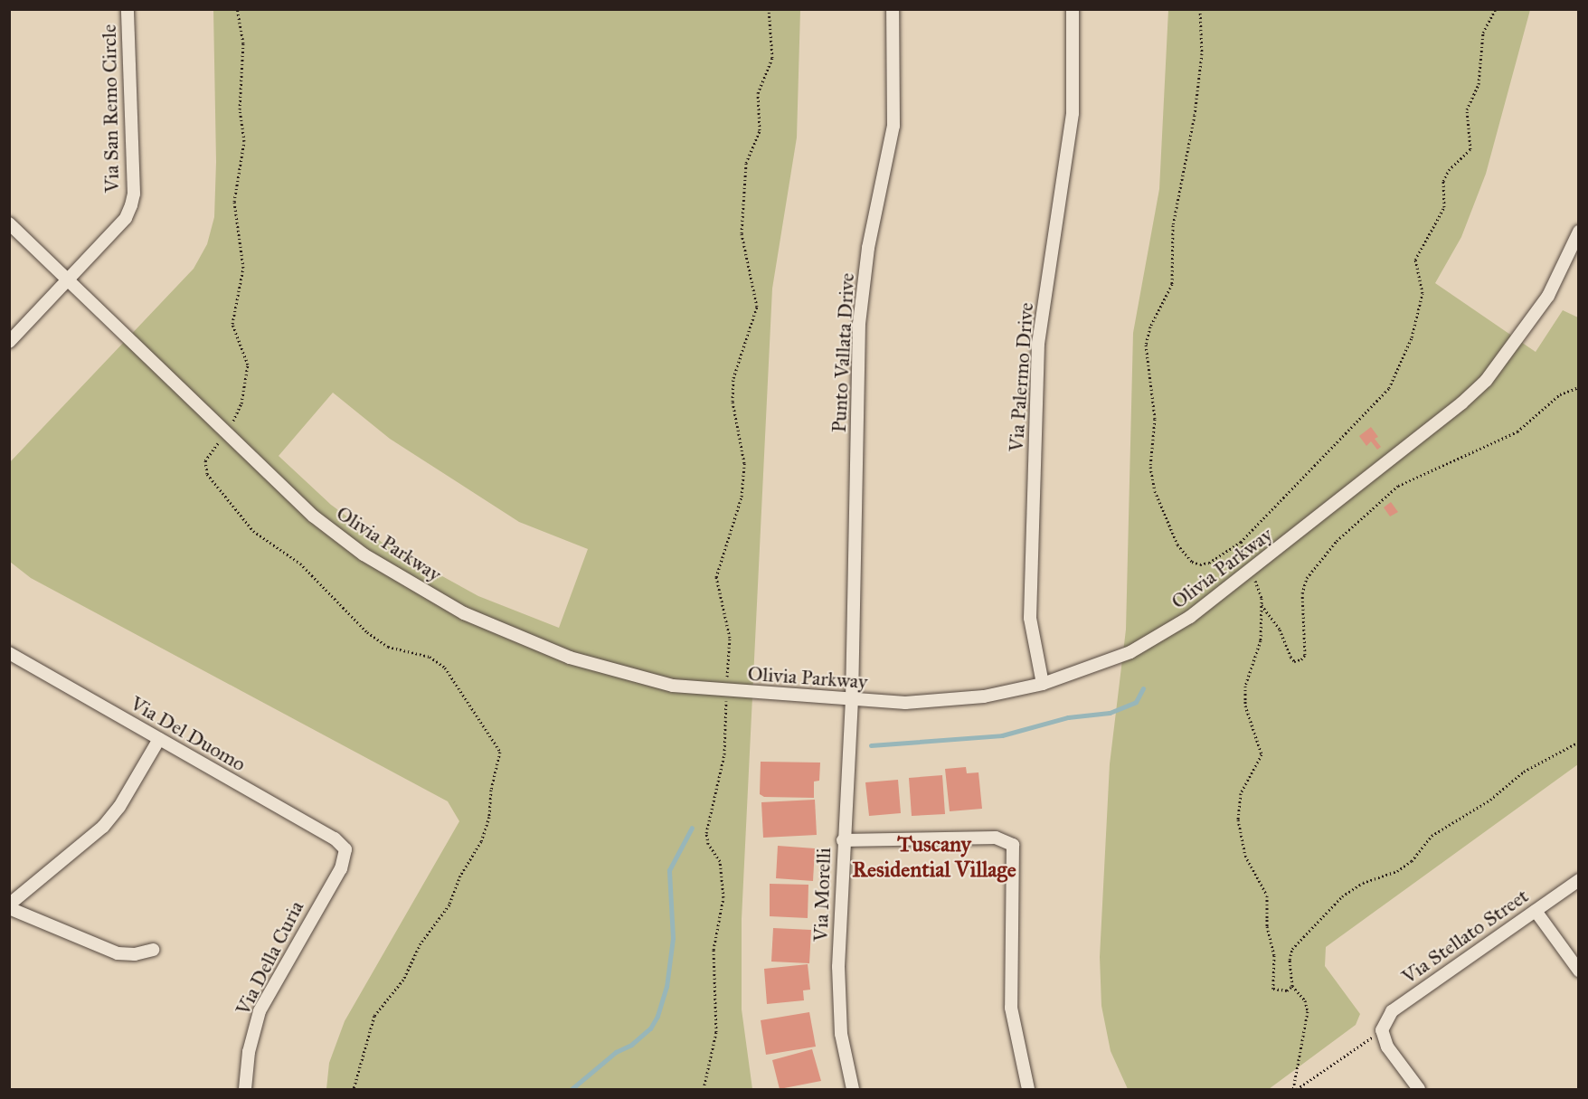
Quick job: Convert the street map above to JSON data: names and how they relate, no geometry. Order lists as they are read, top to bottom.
{
  "streets": {
    "street": [
      "Via San Remo Circle",
      "Punto Vallata Drive",
      "Via Palermo Drive",
      "Olivia Parkway",
      "Via Del Duomo",
      "Via Morelli",
      "Via Stellato Street",
      "Via Della Curia"
    ]
  },
  "crossings": [
    ["Via San Remo Circle", "Olivia Parkway"],
    ["Punto Vallata Drive", "Olivia Parkway"],
    ["Punto Vallata Drive", "Via Morelli"],
    ["Via Palermo Drive", "Olivia Parkway"],
    ["Olivia Parkway", "Via Morelli"],
    ["Via Del Duomo", "Via Della Curia"]
  ],
  "districts": ["Tuscany Residential Village"]
}
